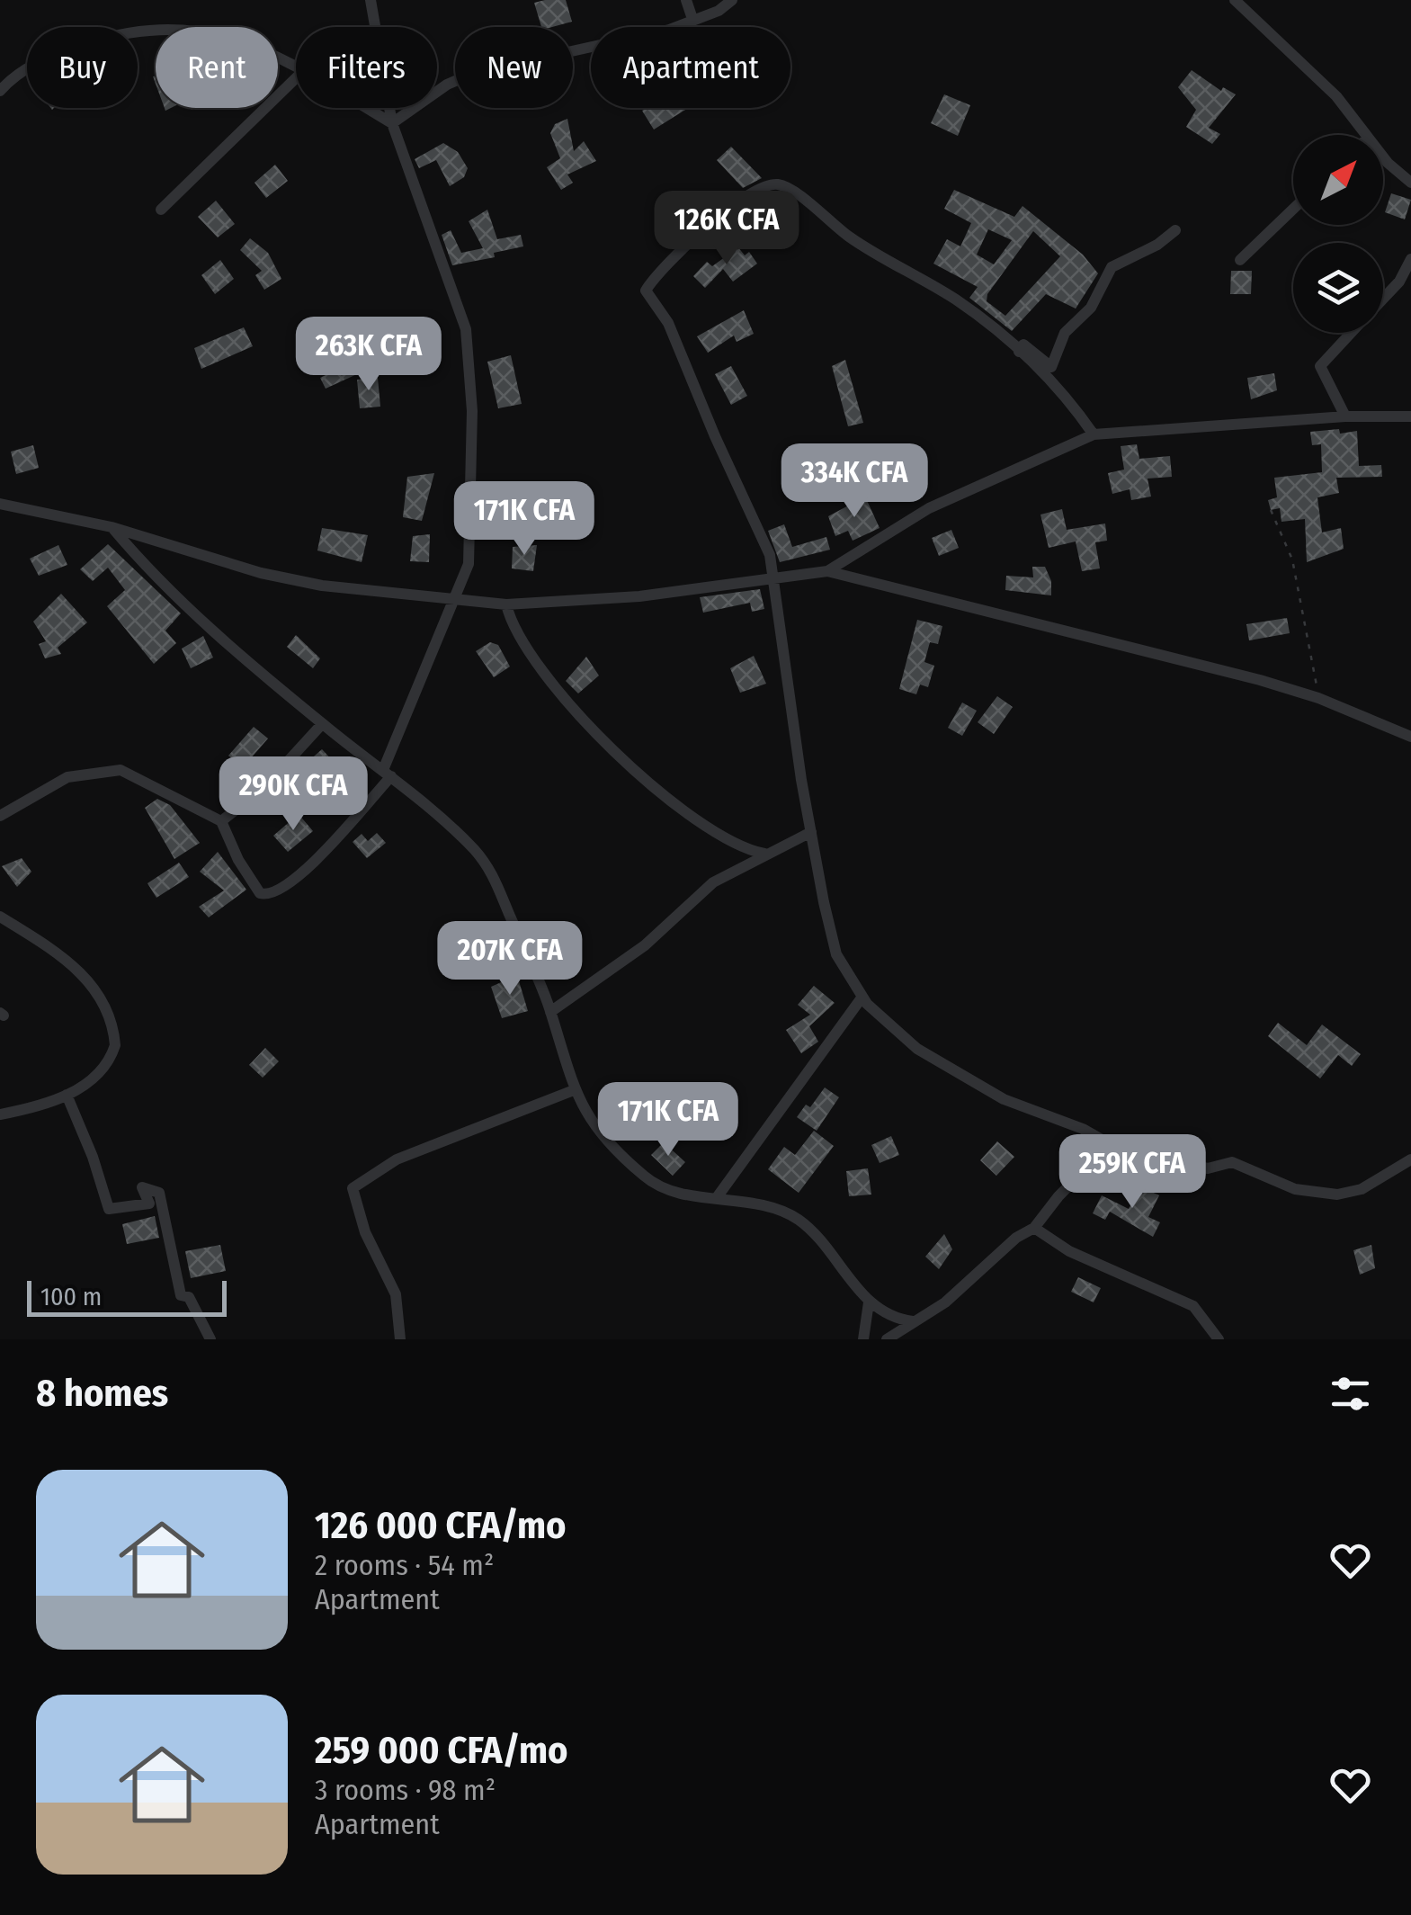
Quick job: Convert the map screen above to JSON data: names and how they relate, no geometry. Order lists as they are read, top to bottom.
{
  "scale_bar": "100 m",
  "north": "top right",
  "page": {
    "chip": [
      "Buy",
      "Rent",
      "Filters",
      "New",
      "Apartment"
    ],
    "price": [
      "126K CFA",
      "263K CFA",
      "334K CFA",
      "171K CFA",
      "290K CFA",
      "207K CFA",
      "171K CFA",
      "259K CFA"
    ],
    "scale": "100 m",
    "heading": "8 homes",
    "list": [
      {
        "name": "126 000 CFA/mo",
        "note": "2 rooms · 54 m² · Apartment"
      },
      {
        "name": "259 000 CFA/mo",
        "note": "3 rooms · 98 m² · Apartment"
      }
    ]
  }
}
